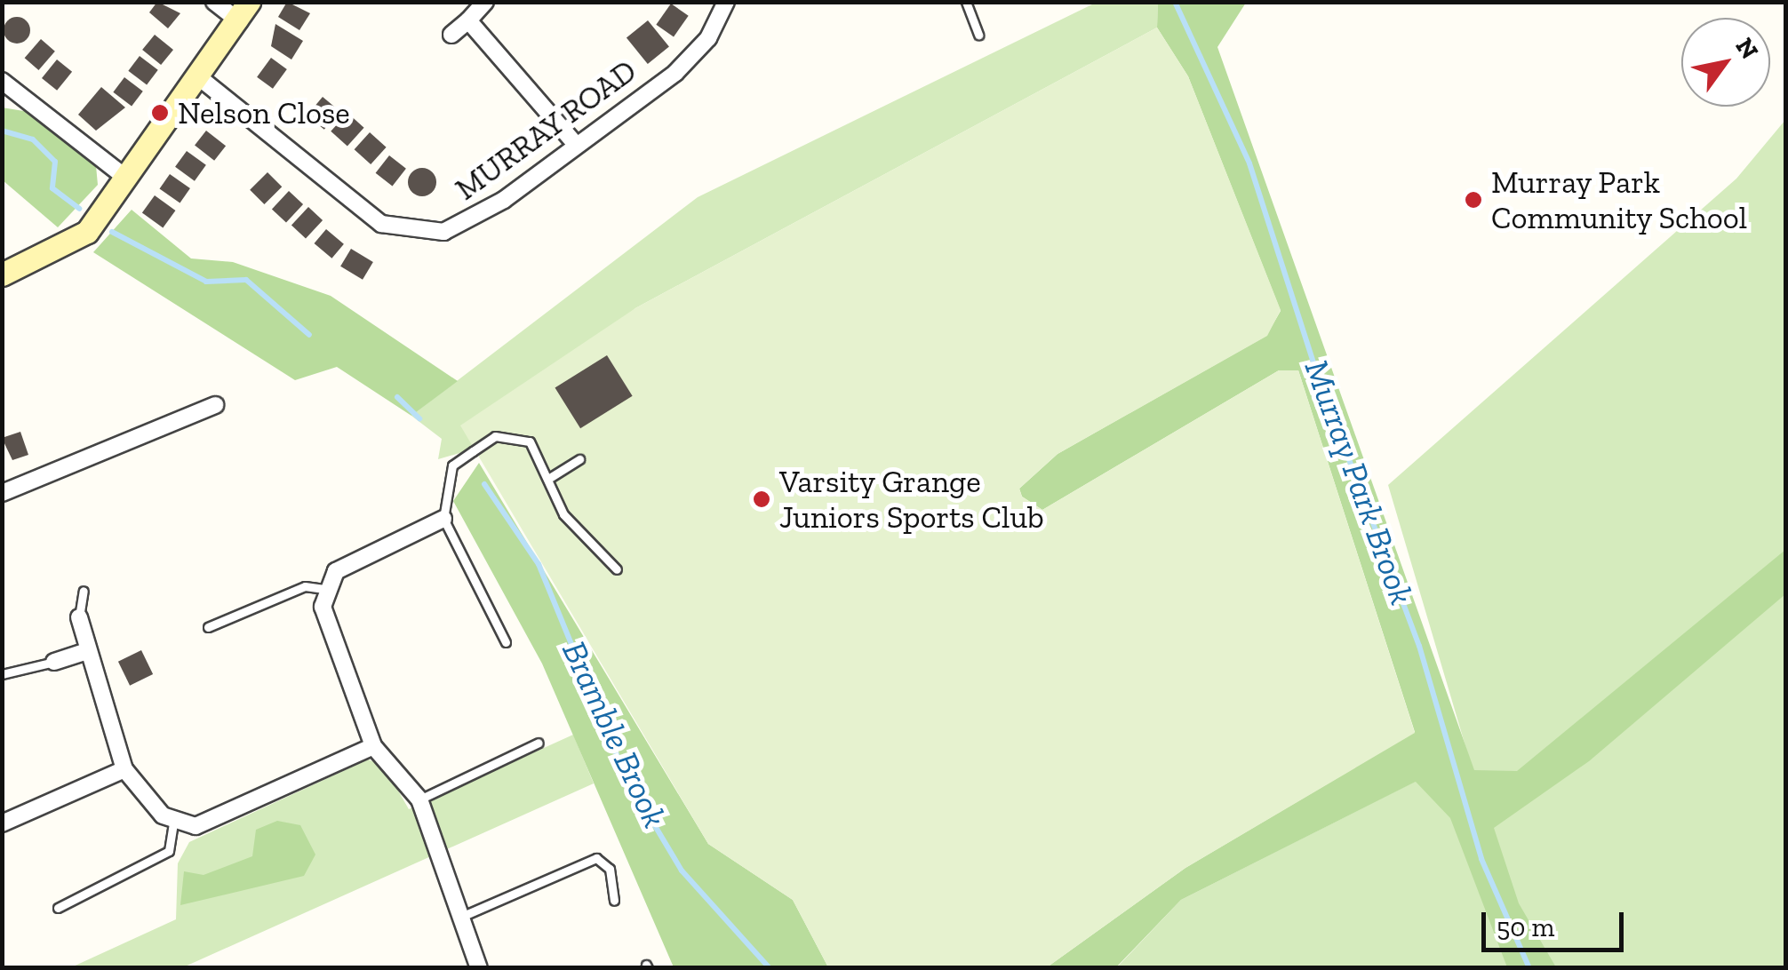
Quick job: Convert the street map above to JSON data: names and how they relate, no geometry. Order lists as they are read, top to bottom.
{
  "streets": {
    "street": ["MURRAY ROAD"]
  },
  "water": ["Murray Park Brook", "Bramble Brook"],
  "places": ["Nelson Close", "Murray Park Community School", "Varsity Grange Juniors Sports Club"],
  "scale_bar": "50 m",
  "north": "top right"
}
